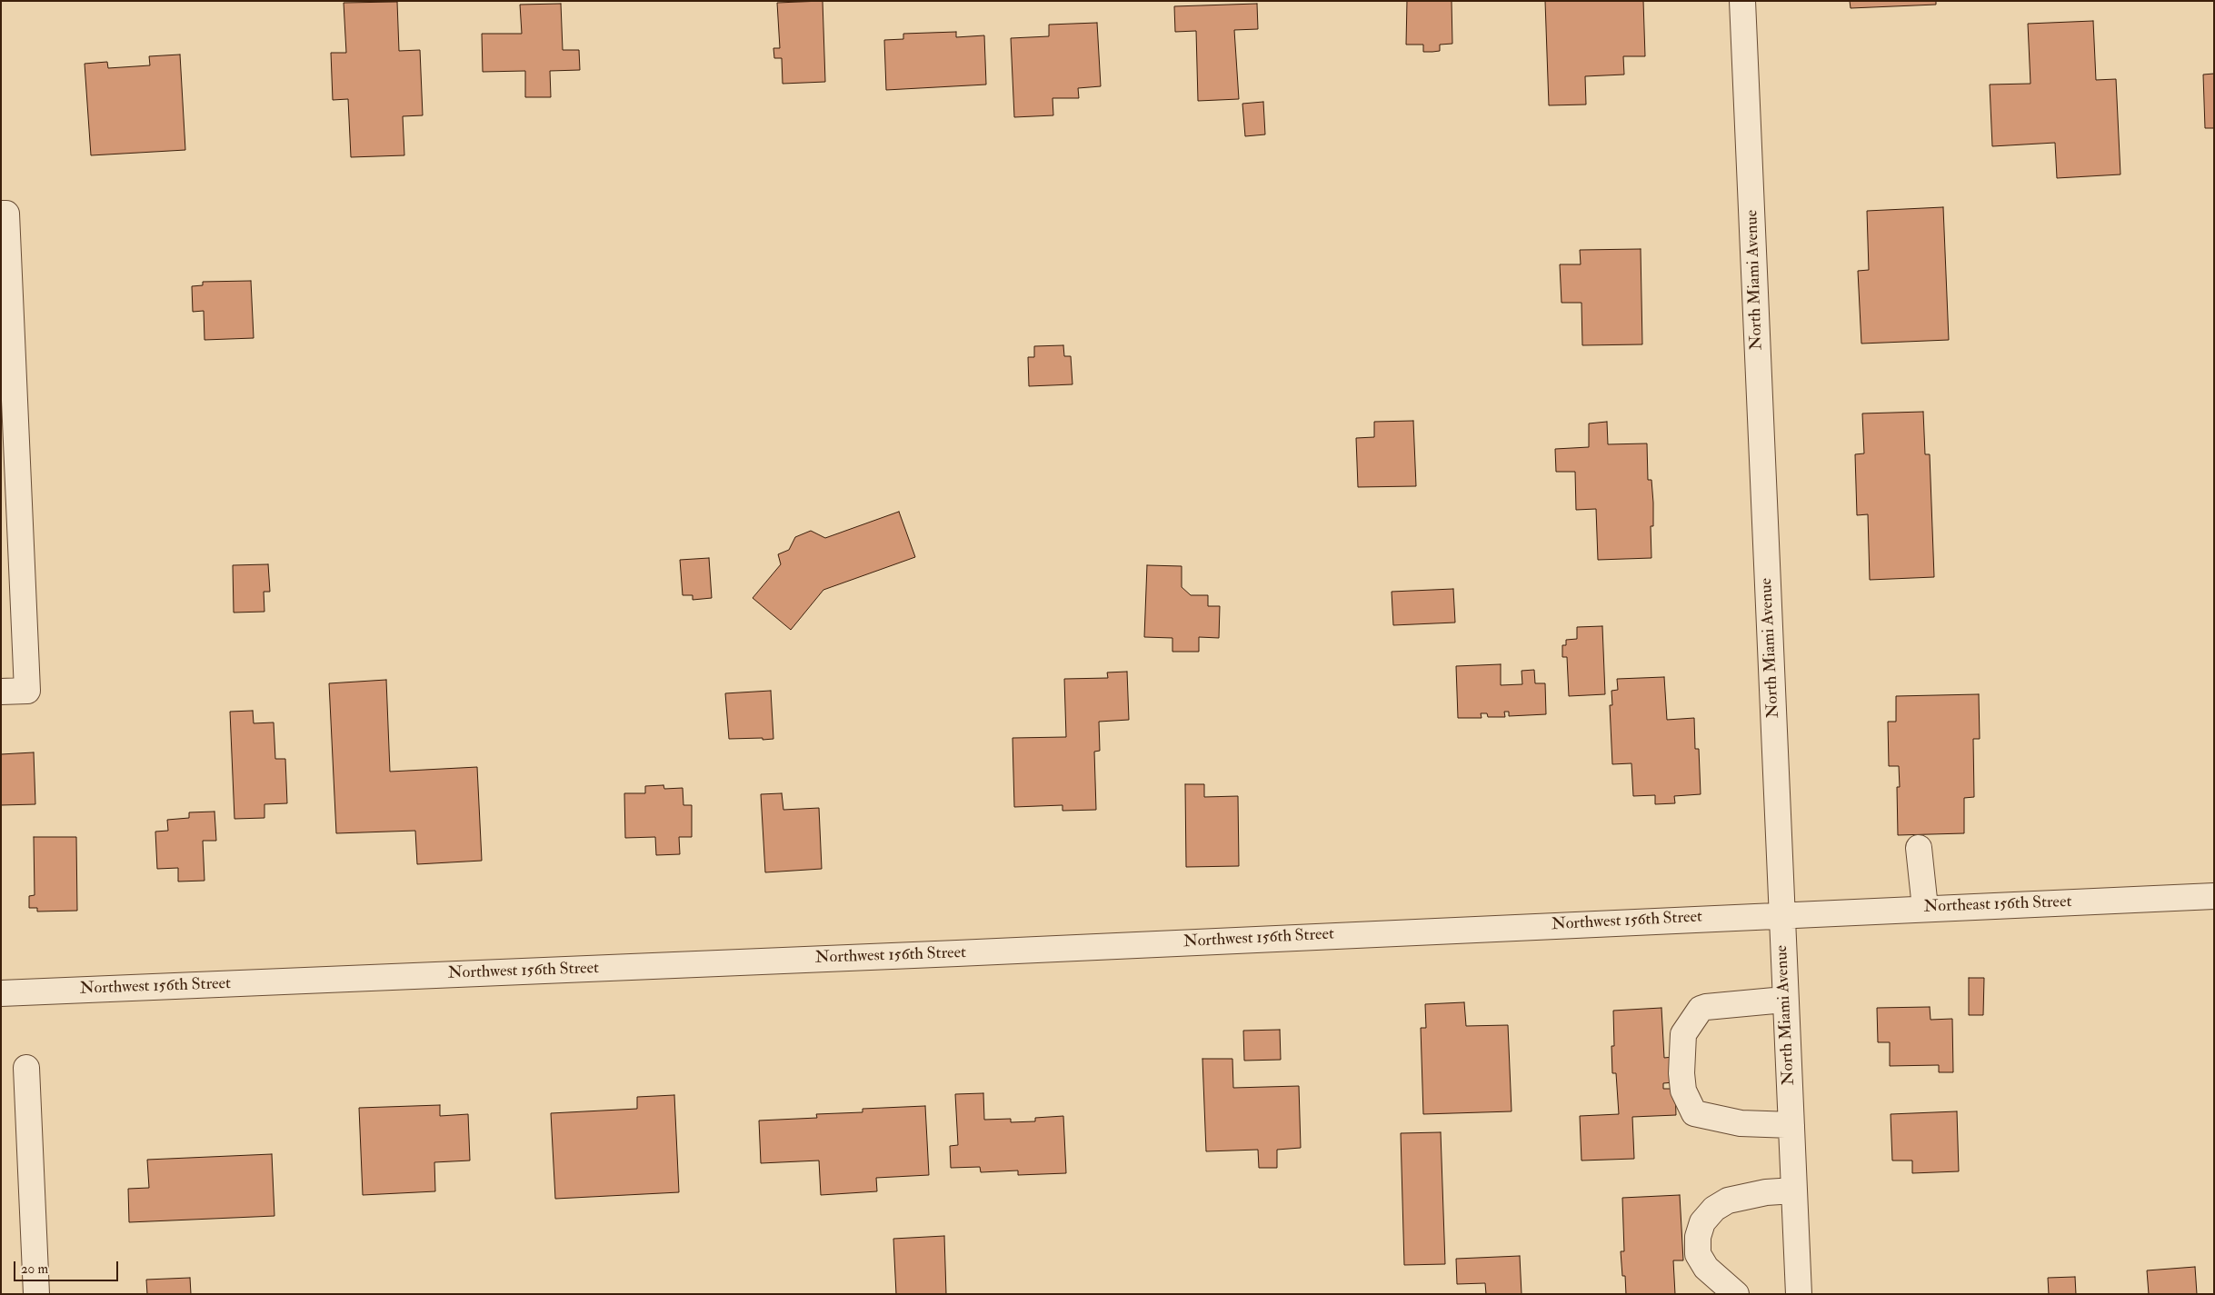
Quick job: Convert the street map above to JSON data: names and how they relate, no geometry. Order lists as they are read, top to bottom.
{
  "streets": {
    "street": ["North Miami Avenue", "Northeast 156th Street", "Northwest 156th Street"]
  },
  "crossings": [
    ["North Miami Avenue", "Northeast 156th Street"],
    ["North Miami Avenue", "Northwest 156th Street"],
    ["Northeast 156th Street", "Northwest 156th Street"]
  ],
  "scale_bar": "20 m"
}
